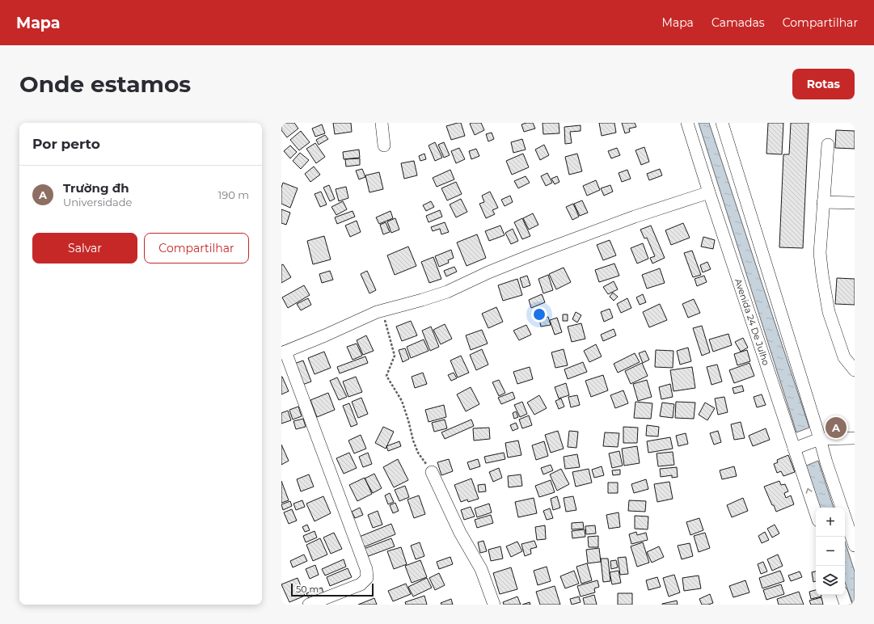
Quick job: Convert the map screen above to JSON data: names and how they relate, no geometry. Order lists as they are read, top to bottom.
{
  "streets": {
    "street": ["Avenida 24 De Julho"]
  },
  "scale_bar": "50 m",
  "page": {
    "header": "Mapa",
    "nav": ["Mapa", "Camadas", "Compartilhar"],
    "buttons": [
      "Rotas",
      ["Salvar", "Compartilhar"]
    ],
    "title": "Onde estamos",
    "heading": "Por perto",
    "list": [
      {
        "mark": "A",
        "name": "Trường đh",
        "note": "Universidade",
        "value": "190 m"
      }
    ],
    "pins": "A",
    "map_buttons": ["+", "−"],
    "scale": "50 m"
  }
}
